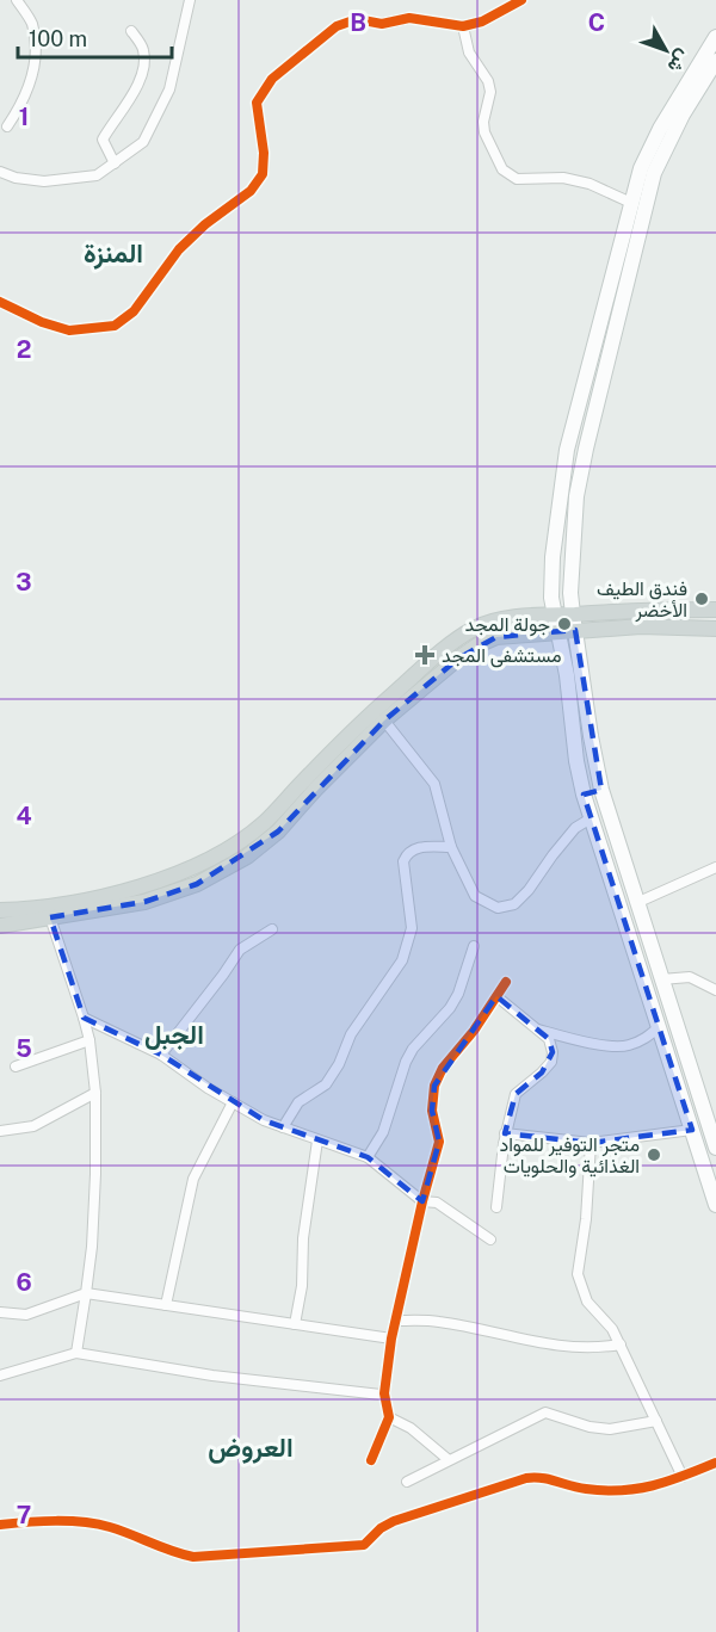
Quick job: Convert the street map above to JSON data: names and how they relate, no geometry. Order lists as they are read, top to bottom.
{
  "districts": ["المنزة", "الجبل", "العروض"],
  "places": {
    "other": ["فندق الطيف الأخضر", "جولة المجد", "متجر التوفير للمواد الغذائية والحلويات"],
    "health": ["مستشفى المجد"]
  },
  "scale_bar": "100 m",
  "north": "bottom right",
  "grid": {
    "columns": ["B", "C"],
    "rows": [
      "1",
      "2",
      "3",
      "4",
      "5",
      "6",
      "7"
    ]
  }
}
